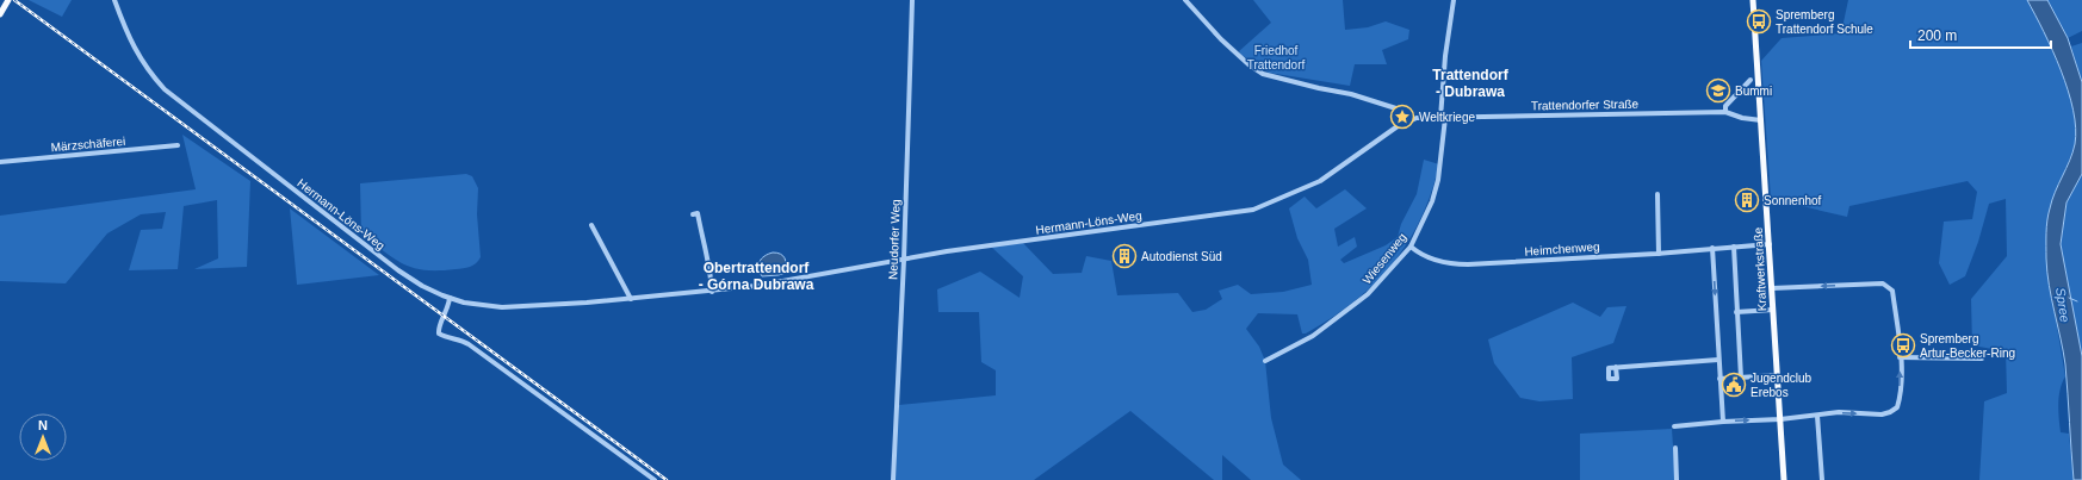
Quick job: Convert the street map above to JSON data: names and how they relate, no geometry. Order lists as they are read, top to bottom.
{
  "streets": {
    "main road": ["Kraftwerkstraße"],
    "street": [
      "Trattendorfer Straße",
      "Märzschäferei",
      "Hermann-Löns-Weg",
      "Neudorfer Weg",
      "Heimchenweg",
      "Wiesenweg"
    ]
  },
  "crossings": [
    ["Trattendorfer Straße", "Hermann-Löns-Weg"],
    ["Trattendorfer Straße", "Wiesenweg"],
    ["Trattendorfer Straße", "Kraftwerkstraße"],
    ["Hermann-Löns-Weg", "Neudorfer Weg"],
    ["Hermann-Löns-Weg", "Wiesenweg"],
    ["Heimchenweg", "Wiesenweg"],
    ["Heimchenweg", "Kraftwerkstraße"]
  ],
  "districts": ["Trattendorf - Dubrawa", "Obertrattendorf - Górna Dubrawa"],
  "water": ["Spree"],
  "parks": ["Friedhof Trattendorf"],
  "places": {
    "bus stop": ["Spremberg Trattendorf Schule", "Spremberg Artur-Becker-Ring"],
    "school or university": ["Bummi"],
    "place": ["Weltkriege"],
    "building": ["Sonnenhof", "Autodienst Süd"],
    "public building": ["Jugendclub Erebos"]
  },
  "scale_bar": "200 m",
  "north": "top"
}
